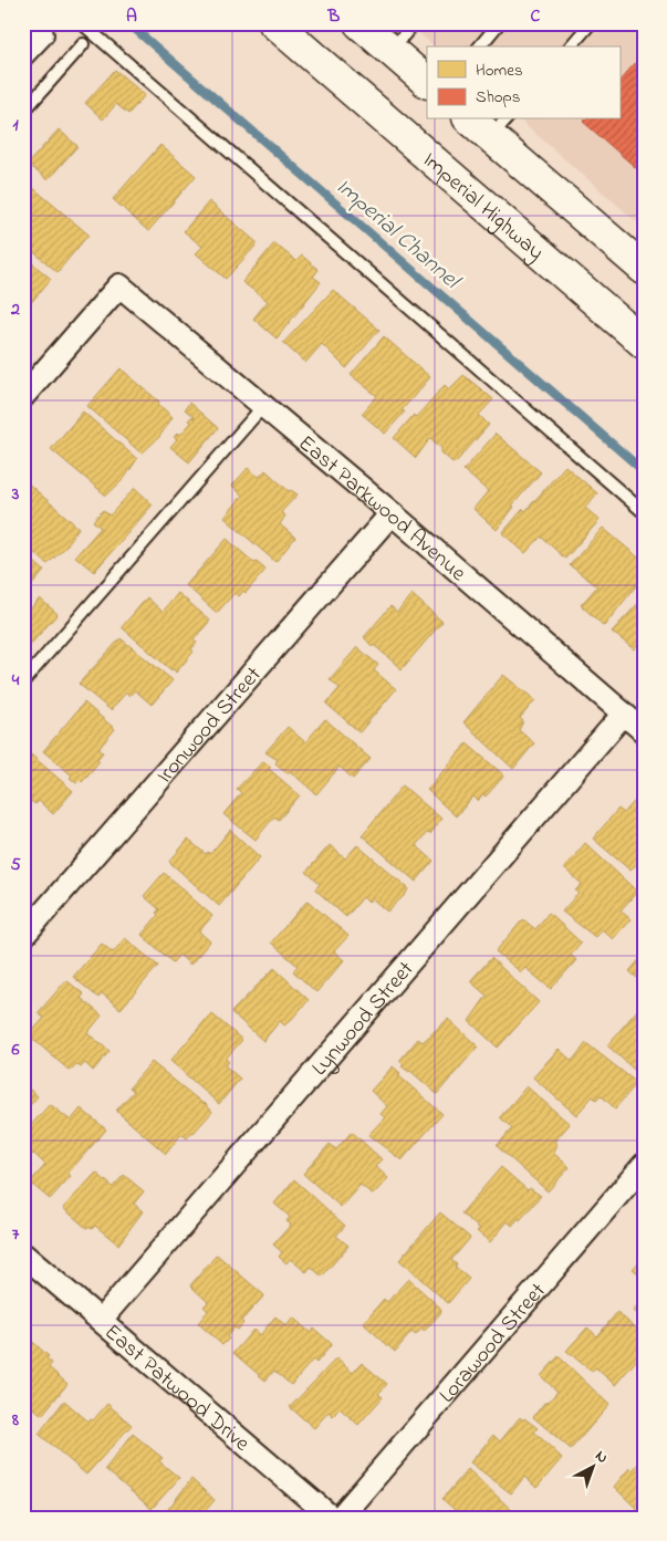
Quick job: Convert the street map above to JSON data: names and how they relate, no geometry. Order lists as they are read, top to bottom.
{
  "streets": {
    "main road": ["Imperial Highway"],
    "street": [
      "East Parkwood Avenue",
      "Ironwood Street",
      "Lynwood Street",
      "Lorawood Street",
      "East Patwood Drive"
    ]
  },
  "crossings": [
    ["East Parkwood Avenue", "Ironwood Street"],
    ["East Parkwood Avenue", "Lynwood Street"],
    ["Lynwood Street", "East Patwood Drive"]
  ],
  "water": ["Imperial Channel"],
  "legend": ["Homes", "Shops"],
  "north": "top right",
  "grid": {
    "columns": ["A", "B", "C"],
    "rows": [
      "1",
      "2",
      "3",
      "4",
      "5",
      "6",
      "7",
      "8"
    ]
  }
}
